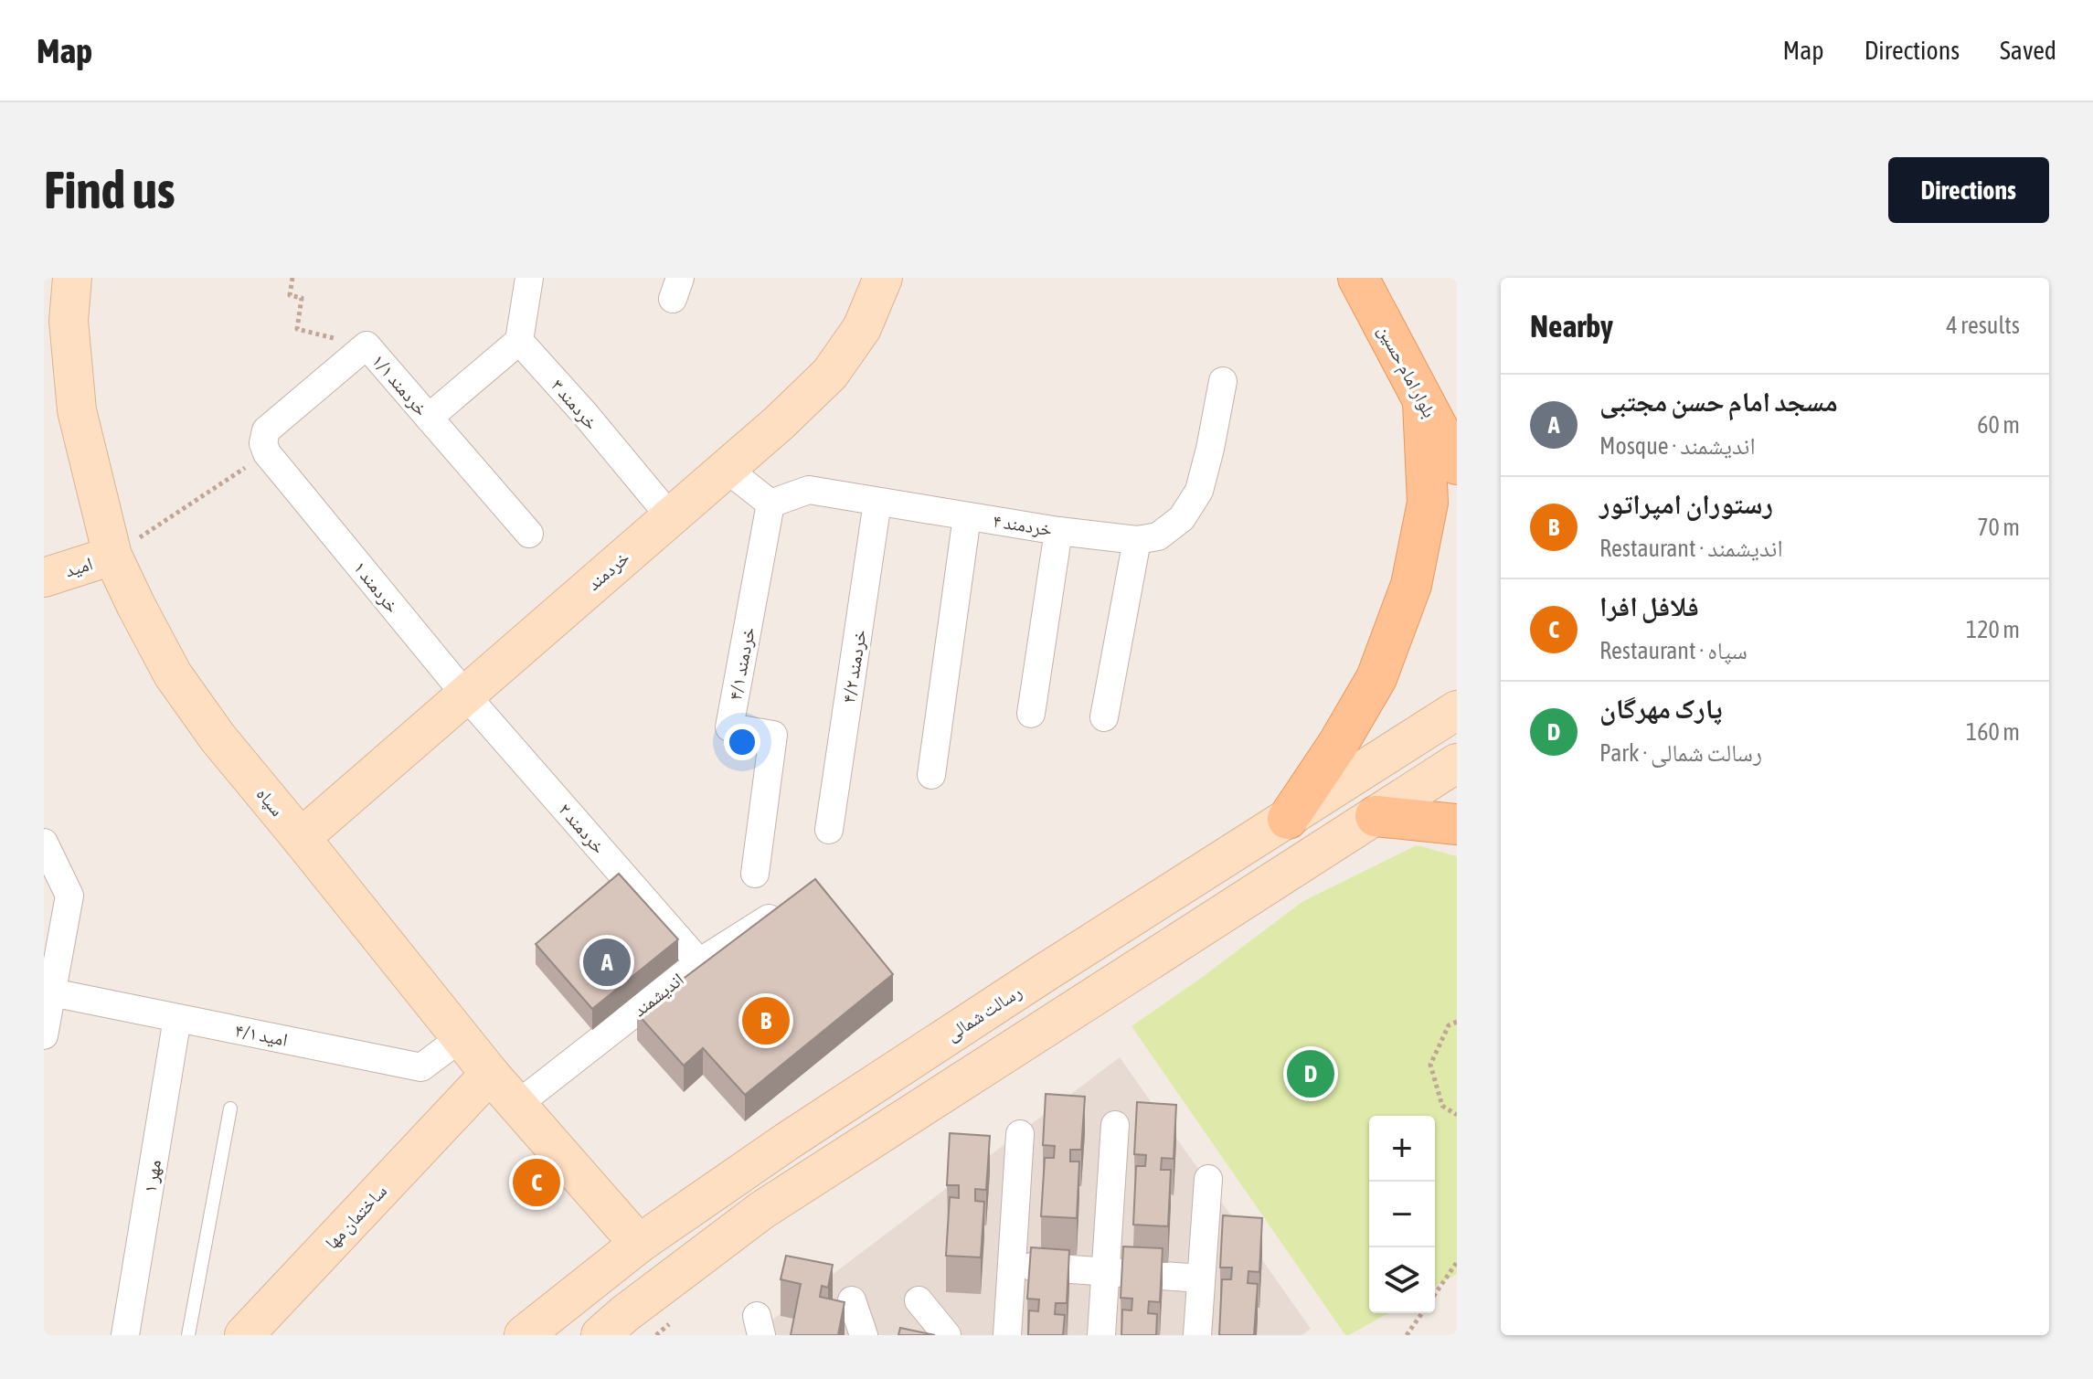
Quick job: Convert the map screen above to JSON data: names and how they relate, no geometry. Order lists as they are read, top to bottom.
{
  "streets": {
    "main road": ["بلوار امام حسین"],
    "street": [
      "خردمند ۱/۱",
      "خردمند ۳",
      "خردمند ۴",
      "امید",
      "خردمند",
      "خردمند ۱",
      "خردمند ۴/۱",
      "خردمند ۴/۲",
      "سپاه",
      "خردمند ۲",
      "اندیشمند",
      "رسالت شمالی",
      "امید ۴/۱",
      "مهر ۱",
      "ساختمان مها"
    ]
  },
  "crossings": [
    ["خردمند ۱/۱", "خردمند ۱"],
    ["خردمند ۳", "خردمند"],
    ["خردمند ۴", "خردمند ۴/۱"],
    ["خردمند ۴", "خردمند ۴/۲"],
    ["امید", "سپاه"],
    ["خردمند", "خردمند ۱"],
    ["خردمند", "سپاه"],
    ["خردمند", "خردمند ۲"],
    ["خردمند ۱", "خردمند ۲"],
    ["سپاه", "اندیشمند"],
    ["سپاه", "رسالت شمالی"],
    ["سپاه", "امید ۴/۱"],
    ["سپاه", "ساختمان مها"],
    ["خردمند ۲", "اندیشمند"],
    ["امید ۴/۱", "مهر ۱"]
  ],
  "page": {
    "header": "Map",
    "nav": ["Map", "Directions", "Saved"],
    "buttons": "Directions",
    "title": "Find us",
    "heading": ["Nearby", "4 results"],
    "list": [
      {
        "mark": "A",
        "name": "مسجد امام حسن مجتبی",
        "note": "Mosque · اندیشمند",
        "value": "60 m"
      },
      {
        "mark": "B",
        "name": "رستوران امپراتور",
        "note": "Restaurant · اندیشمند",
        "value": "70 m"
      },
      {
        "mark": "C",
        "name": "فلافل افرا",
        "note": "Restaurant · سپاه",
        "value": "120 m"
      },
      {
        "mark": "D",
        "name": "پارک مهرگان",
        "note": "Park · رسالت شمالی",
        "value": "160 m"
      }
    ],
    "pins": [
      "A",
      "B",
      "D",
      "C"
    ],
    "map_buttons": ["+", "−"]
  }
}
